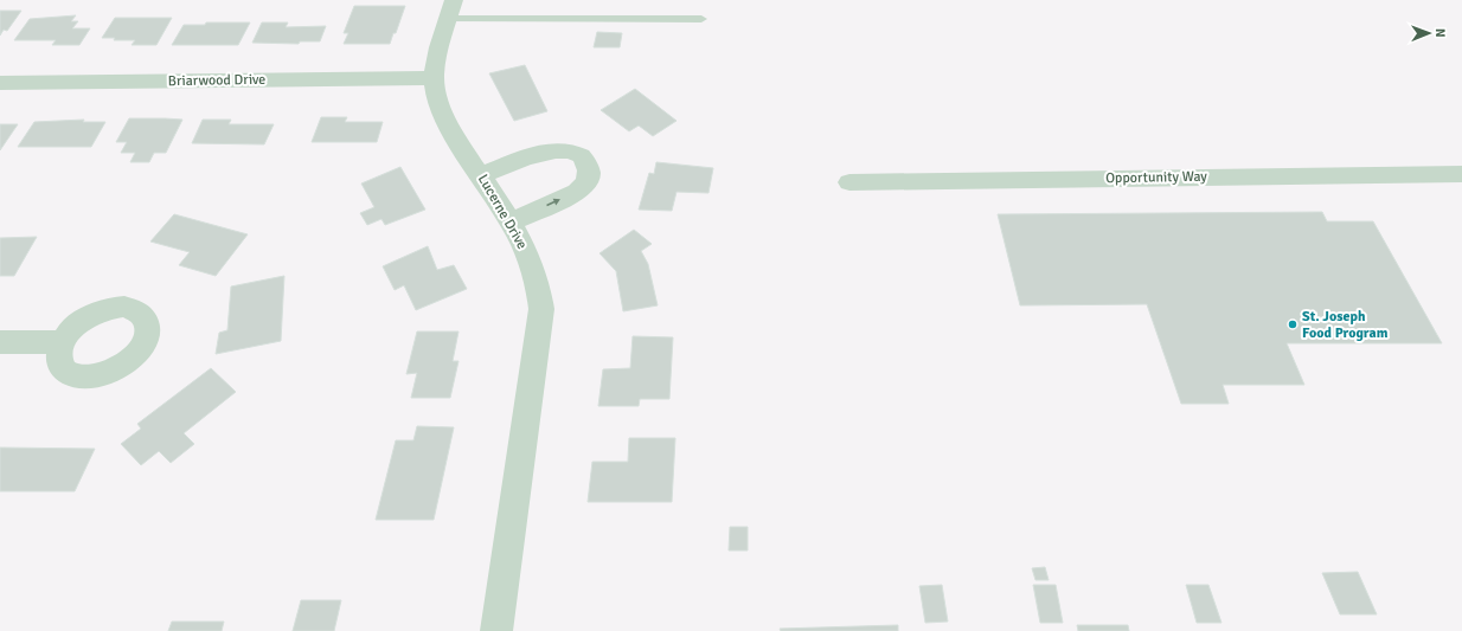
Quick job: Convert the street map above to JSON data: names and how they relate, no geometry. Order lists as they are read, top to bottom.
{
  "streets": {
    "street": ["Briarwood Drive", "Opportunity Way", "Lucerne Drive"]
  },
  "crossings": [
    ["Briarwood Drive", "Lucerne Drive"]
  ],
  "places": ["St. Joseph Food Program"],
  "north": "right"
}
